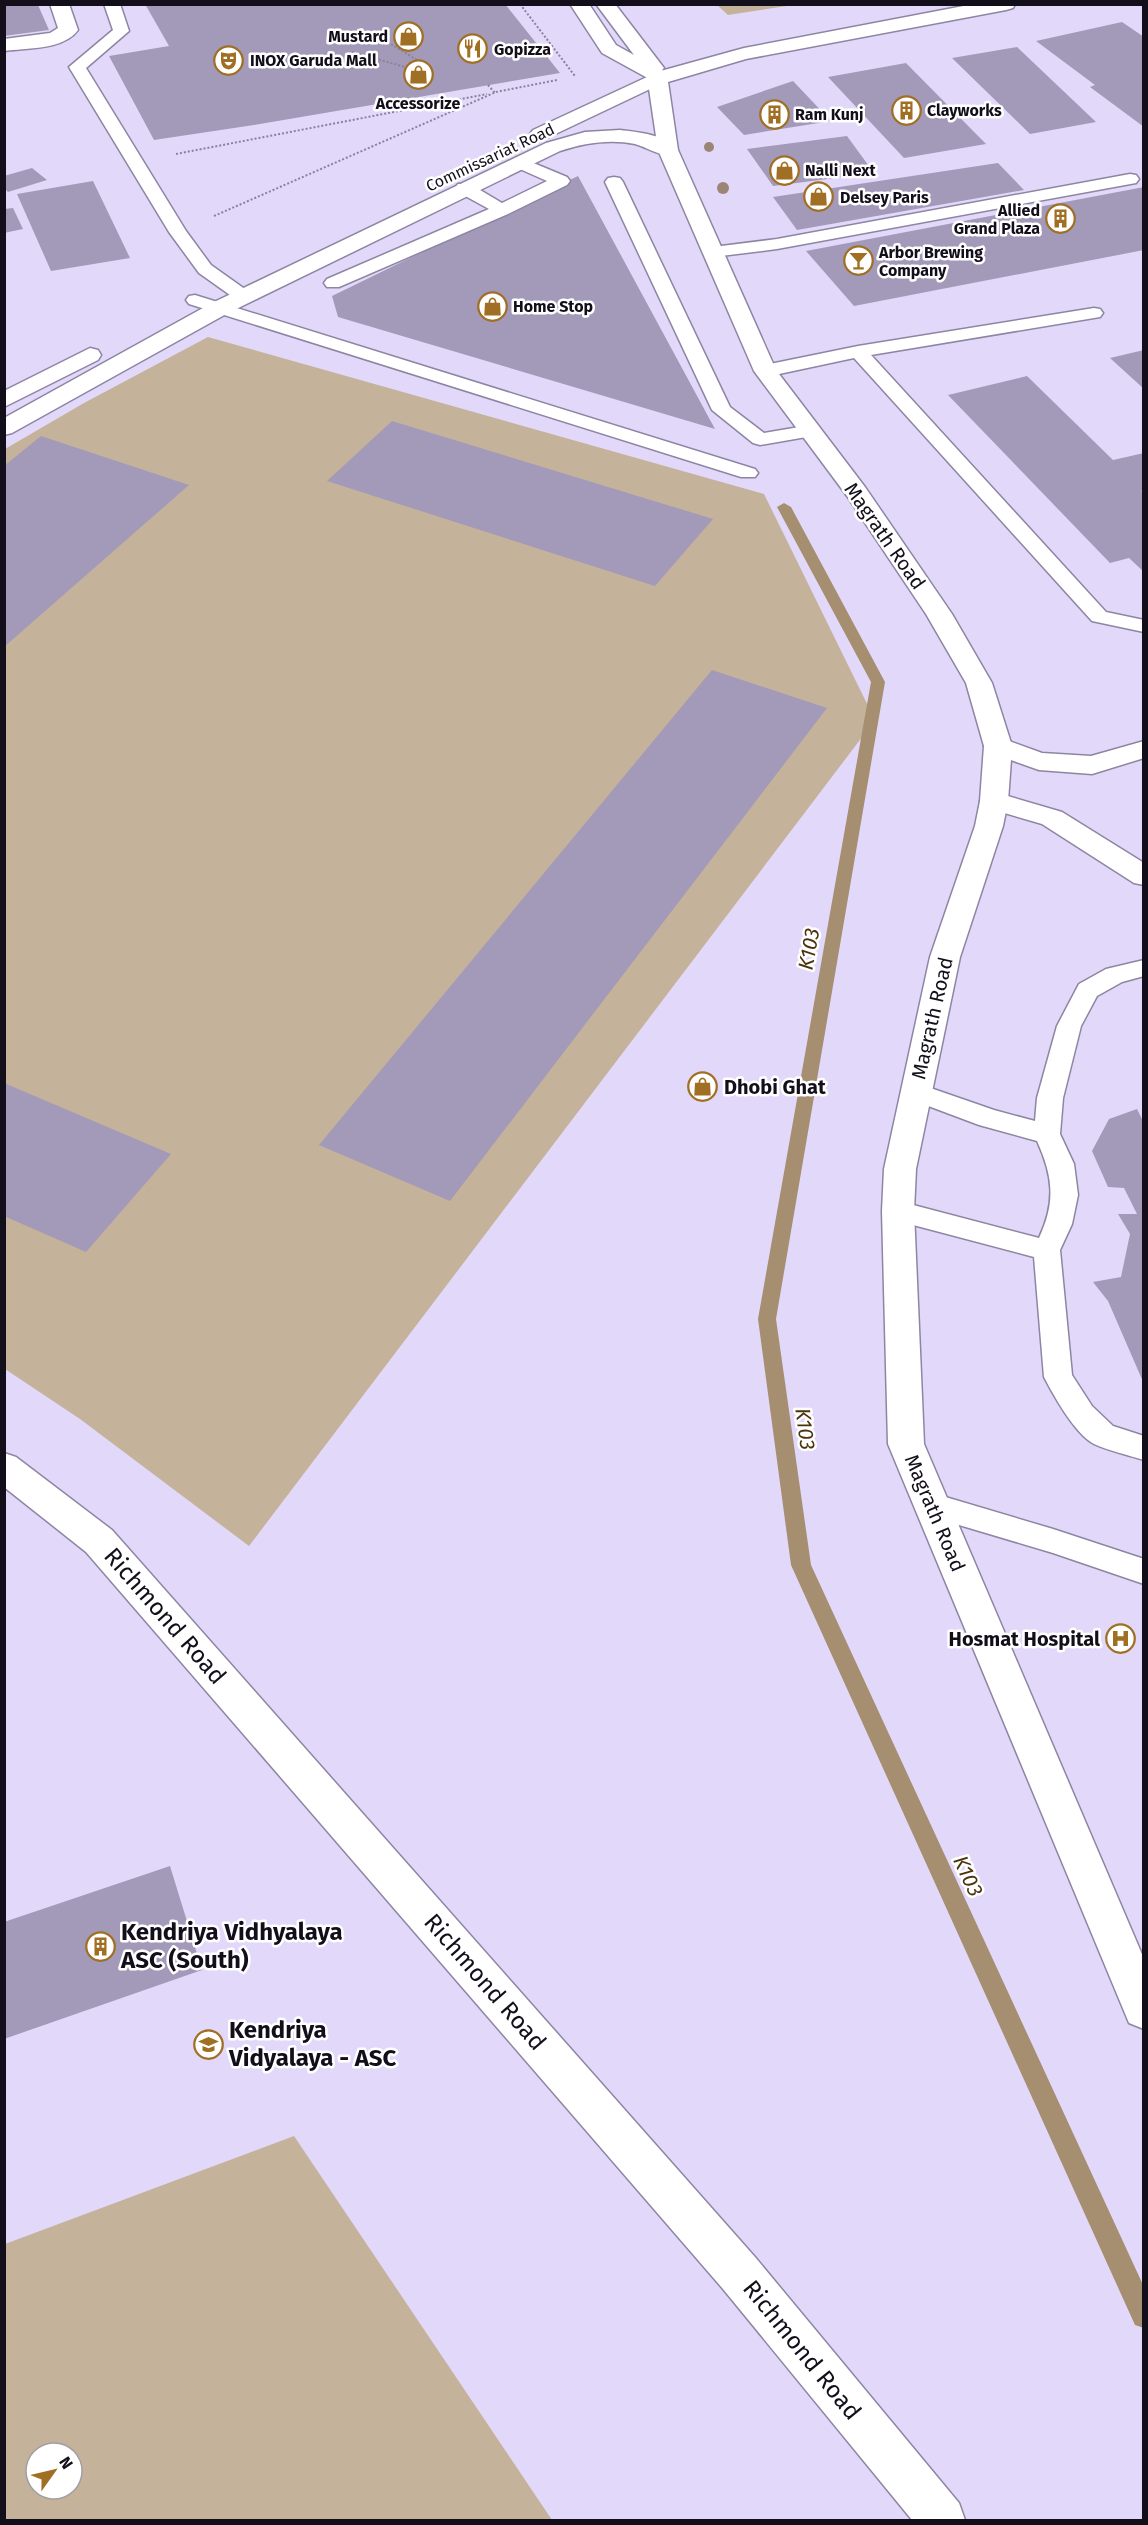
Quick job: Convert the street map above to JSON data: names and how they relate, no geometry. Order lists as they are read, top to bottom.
{
  "streets": {
    "main road": ["Commissariat Road", "Magrath Road", "Richmond Road"]
  },
  "crossings": [
    ["Commissariat Road", "Magrath Road"]
  ],
  "water": ["K103"],
  "places": {
    "shop": [
      "Mustard",
      "Accessorize",
      "Nalli Next",
      "Delsey Paris",
      "Home Stop",
      "Dhobi Ghat"
    ],
    "restaurant": ["Gopizza"],
    "theatre": ["INOX Garuda Mall"],
    "building": [
      "Clayworks",
      "Ram Kunj",
      "Allied Grand Plaza",
      "Kendriya Vidhyalaya ASC (South)"
    ],
    "bar": ["Arbor Brewing Company"],
    "hospital": ["Hosmat Hospital"],
    "school or university": ["Kendriya Vidyalaya - ASC"]
  },
  "north": "top right"
}
